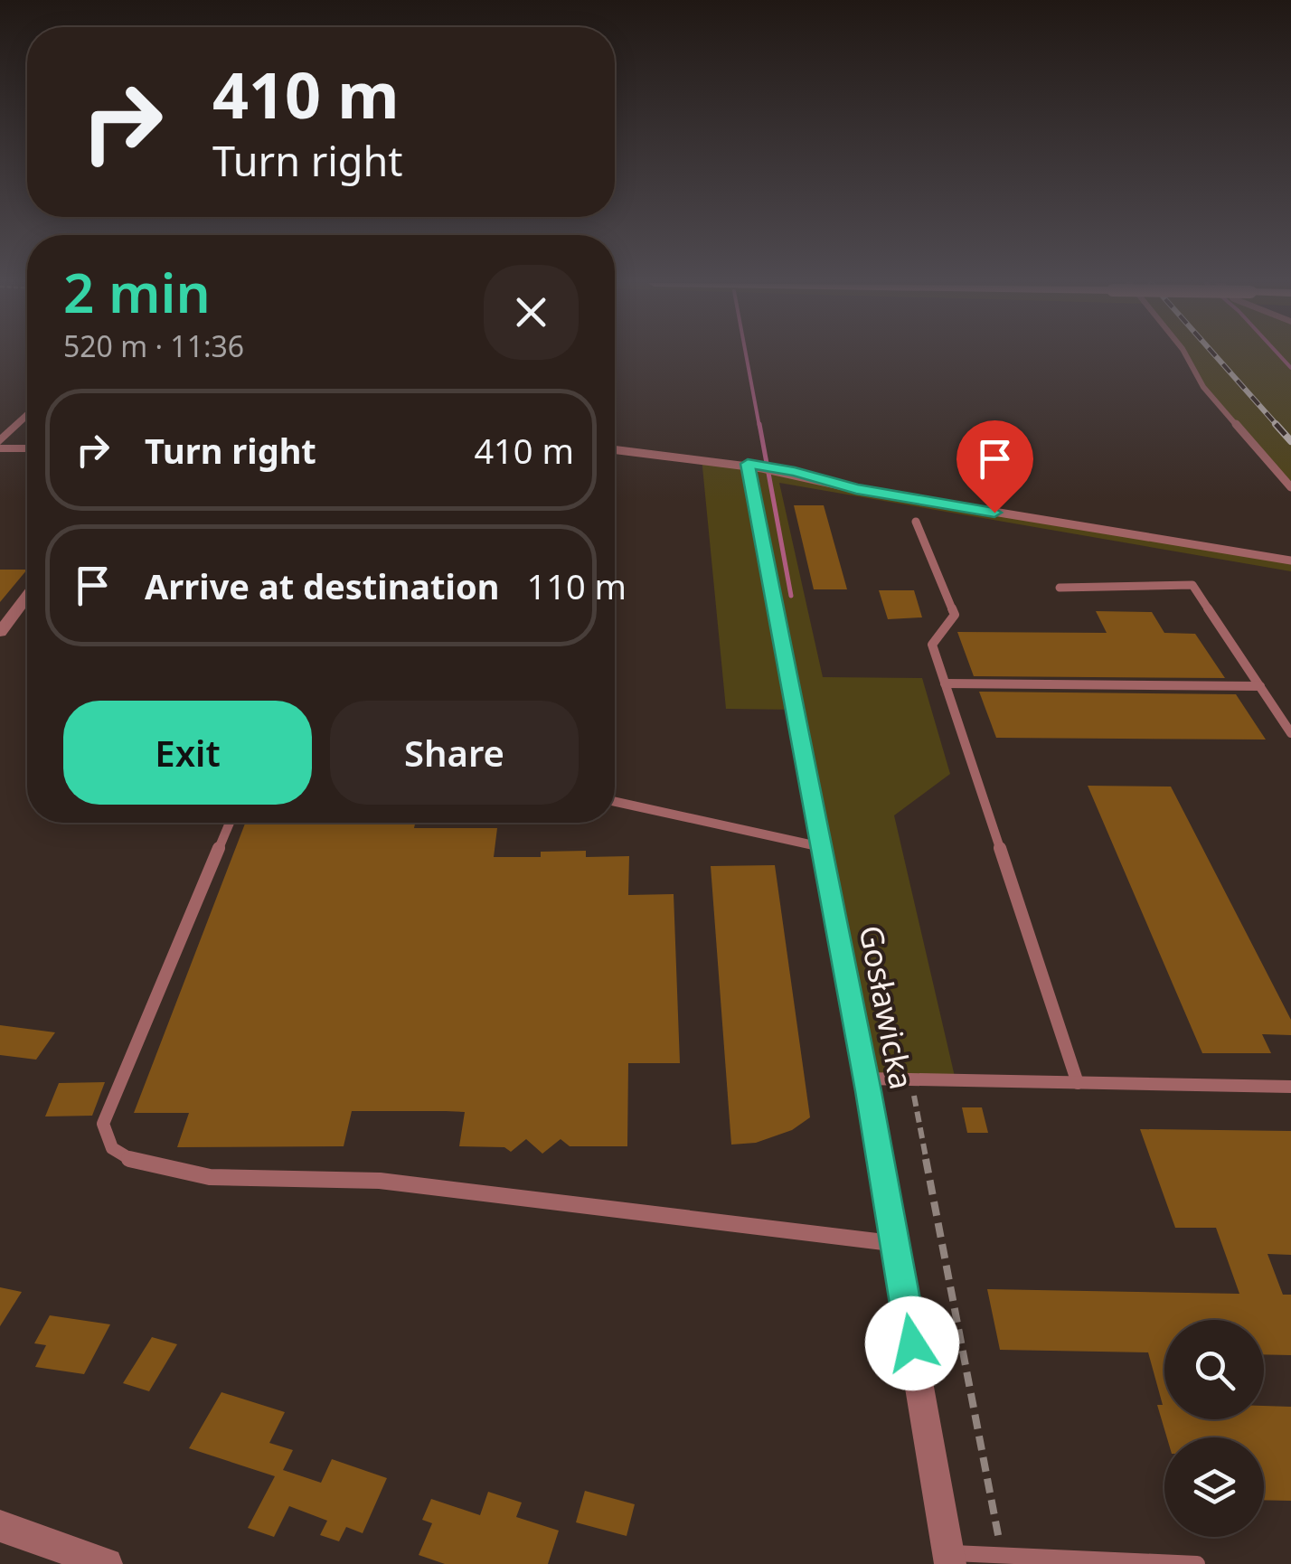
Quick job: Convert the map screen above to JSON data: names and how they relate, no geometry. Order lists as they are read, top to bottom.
{
  "streets": {
    "street": ["Gosławicka"]
  },
  "page": {
    "turn": ["410 m", "Turn right"],
    "heading": ["2 min", "520 m · 11:36"],
    "list": [
      {
        "name": "Turn right",
        "value": "410 m"
      },
      {
        "name": "Arrive at destination",
        "value": "110 m"
      }
    ],
    "buttons": ["Exit", "Share"]
  }
}
